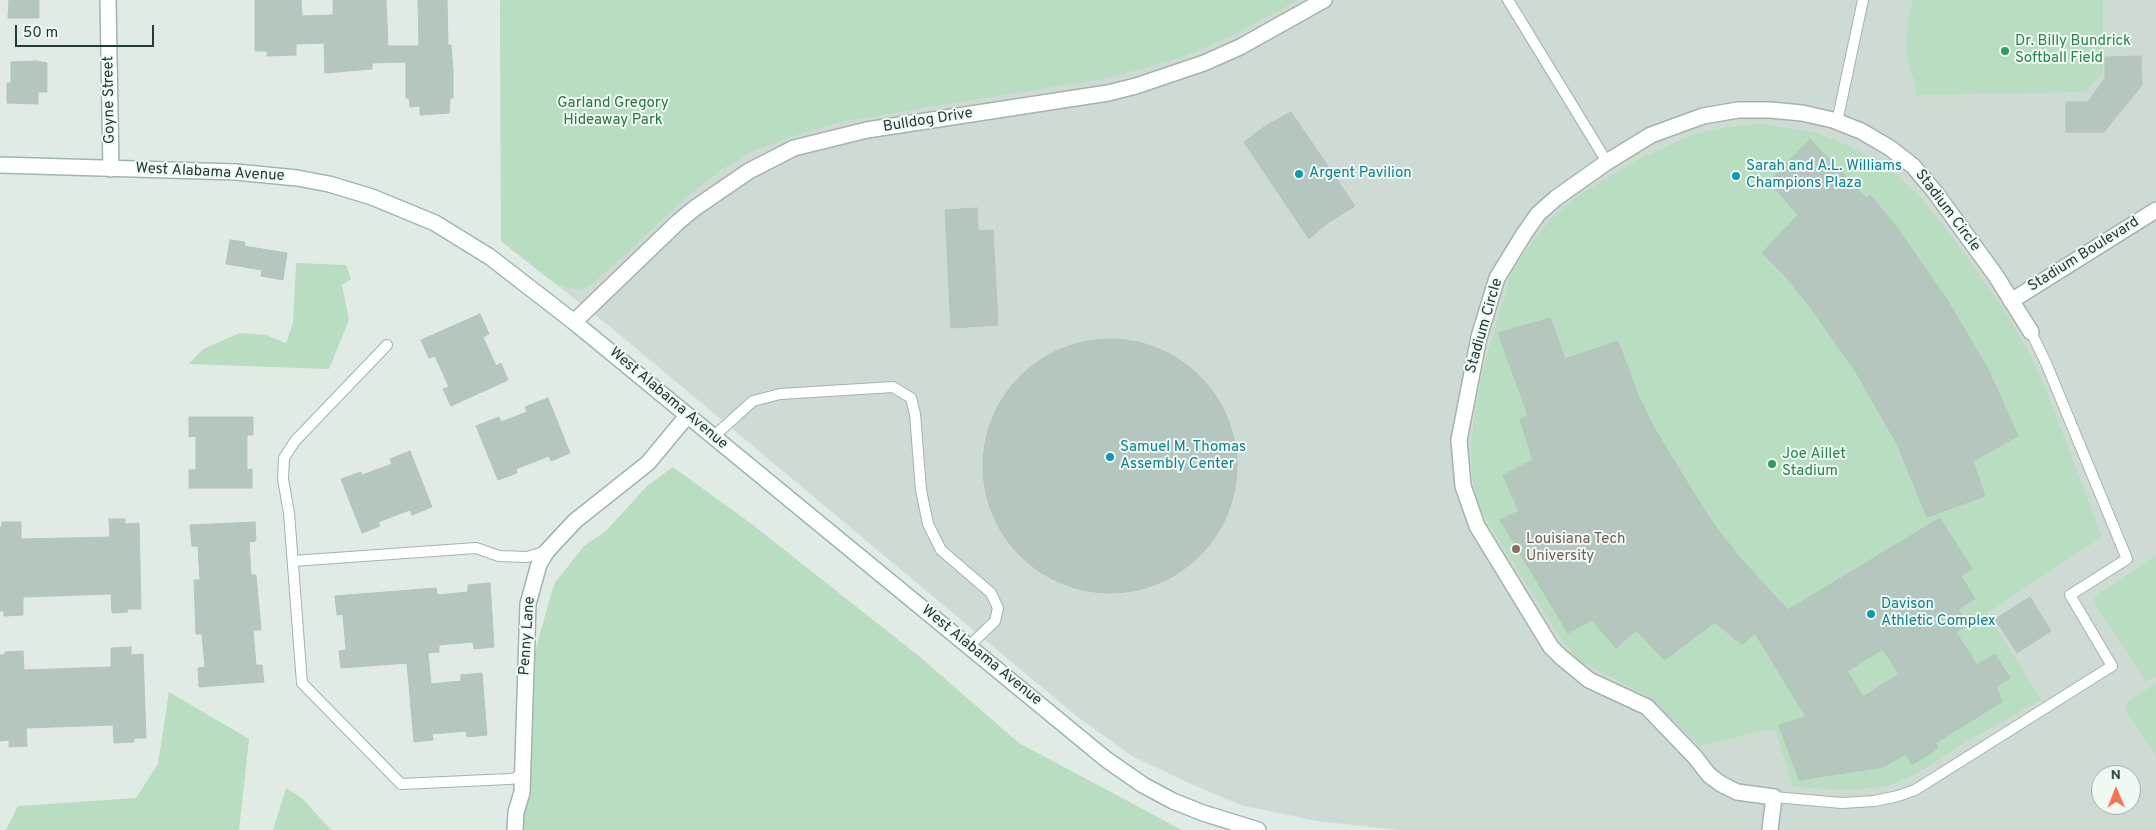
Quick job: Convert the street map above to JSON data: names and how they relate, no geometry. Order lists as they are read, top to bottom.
{
  "streets": {
    "street": [
      "Goyne Street",
      "Bulldog Drive",
      "West Alabama Avenue",
      "Stadium Circle",
      "Stadium Boulevard",
      "Penny Lane"
    ]
  },
  "crossings": [
    ["Goyne Street", "West Alabama Avenue"],
    ["Bulldog Drive", "West Alabama Avenue"],
    ["West Alabama Avenue", "Penny Lane"],
    ["Stadium Circle", "Stadium Boulevard"]
  ],
  "parks": ["Garland Gregory Hideaway Park"],
  "places": [
    "Dr. Billy Bundrick Softball Field",
    "Argent Pavilion",
    "Sarah and A.L. Williams Champions Plaza",
    "Samuel M. Thomas Assembly Center",
    "Joe Aillet Stadium",
    "Louisiana Tech University",
    "Davison Athletic Complex"
  ],
  "scale_bar": "50 m",
  "north": "top"
}
